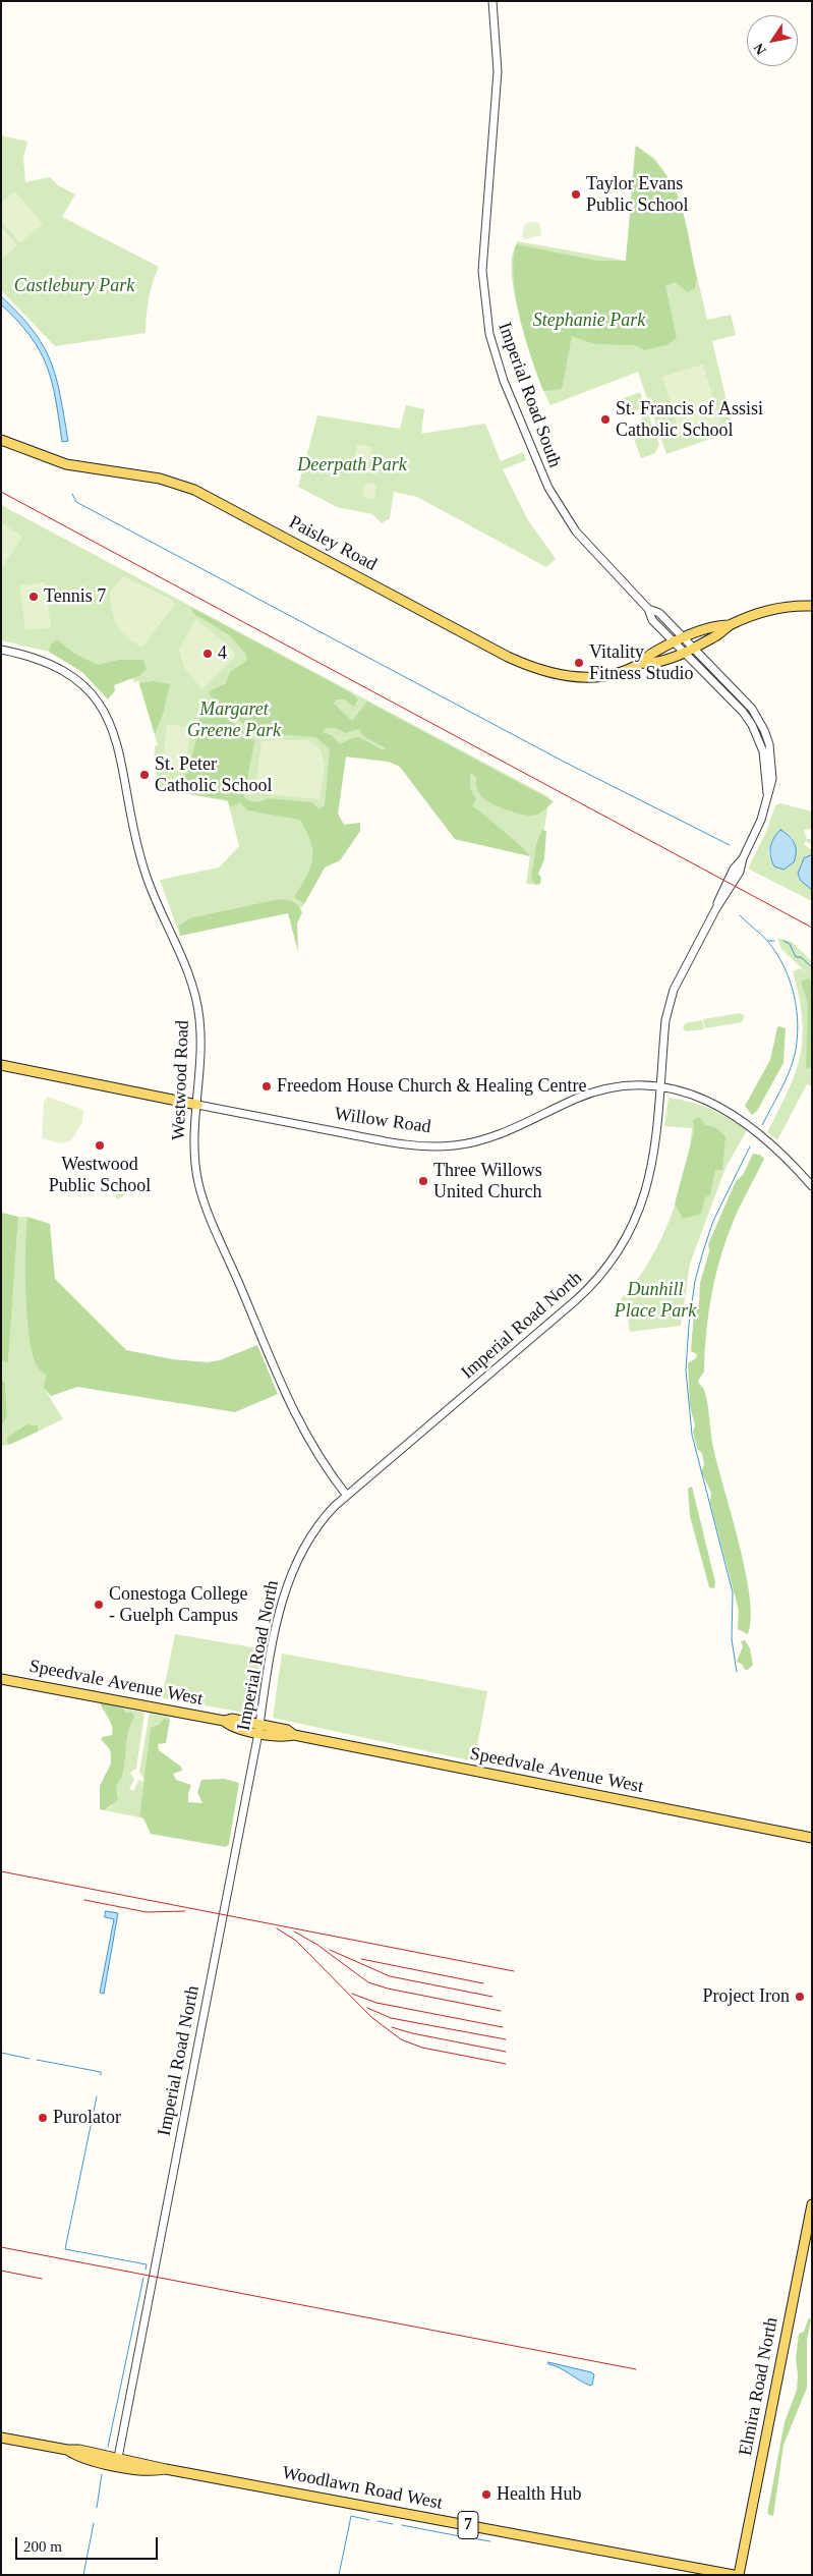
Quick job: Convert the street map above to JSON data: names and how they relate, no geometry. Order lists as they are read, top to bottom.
{
  "streets": {
    "main road": [
      "Paisley Road",
      "Willow Road",
      "Speedvale Avenue West",
      "Elmira Road North",
      "Woodlawn Road West",
      "7"
    ],
    "street": ["Imperial Road South", "Westwood Road", "Imperial Road North"]
  },
  "crossings": [
    ["Imperial Road South", "Paisley Road"],
    ["Imperial Road South", "Imperial Road North"],
    ["Westwood Road", "Willow Road"],
    ["Westwood Road", "Imperial Road North"],
    ["Willow Road", "Imperial Road North"],
    ["Imperial Road North", "Speedvale Avenue West"],
    ["Imperial Road North", "Woodlawn Road West"]
  ],
  "parks": [
    "Castlebury Park",
    "Stephanie Park",
    "Deerpath Park",
    "Margaret Greene Park",
    "Dunhill Place Park"
  ],
  "places": [
    "Taylor Evans Public School",
    "St. Francis of Assisi Catholic School",
    "Tennis 7",
    "4",
    "Vitality Fitness Studio",
    "St. Peter Catholic School",
    "Freedom House Church & Healing Centre",
    "Westwood Public School",
    "Three Willows United Church",
    "Conestoga College - Guelph Campus",
    "Project Iron",
    "Purolator",
    "Health Hub"
  ],
  "scale_bar": "200 m",
  "north": "bottom left"
}
